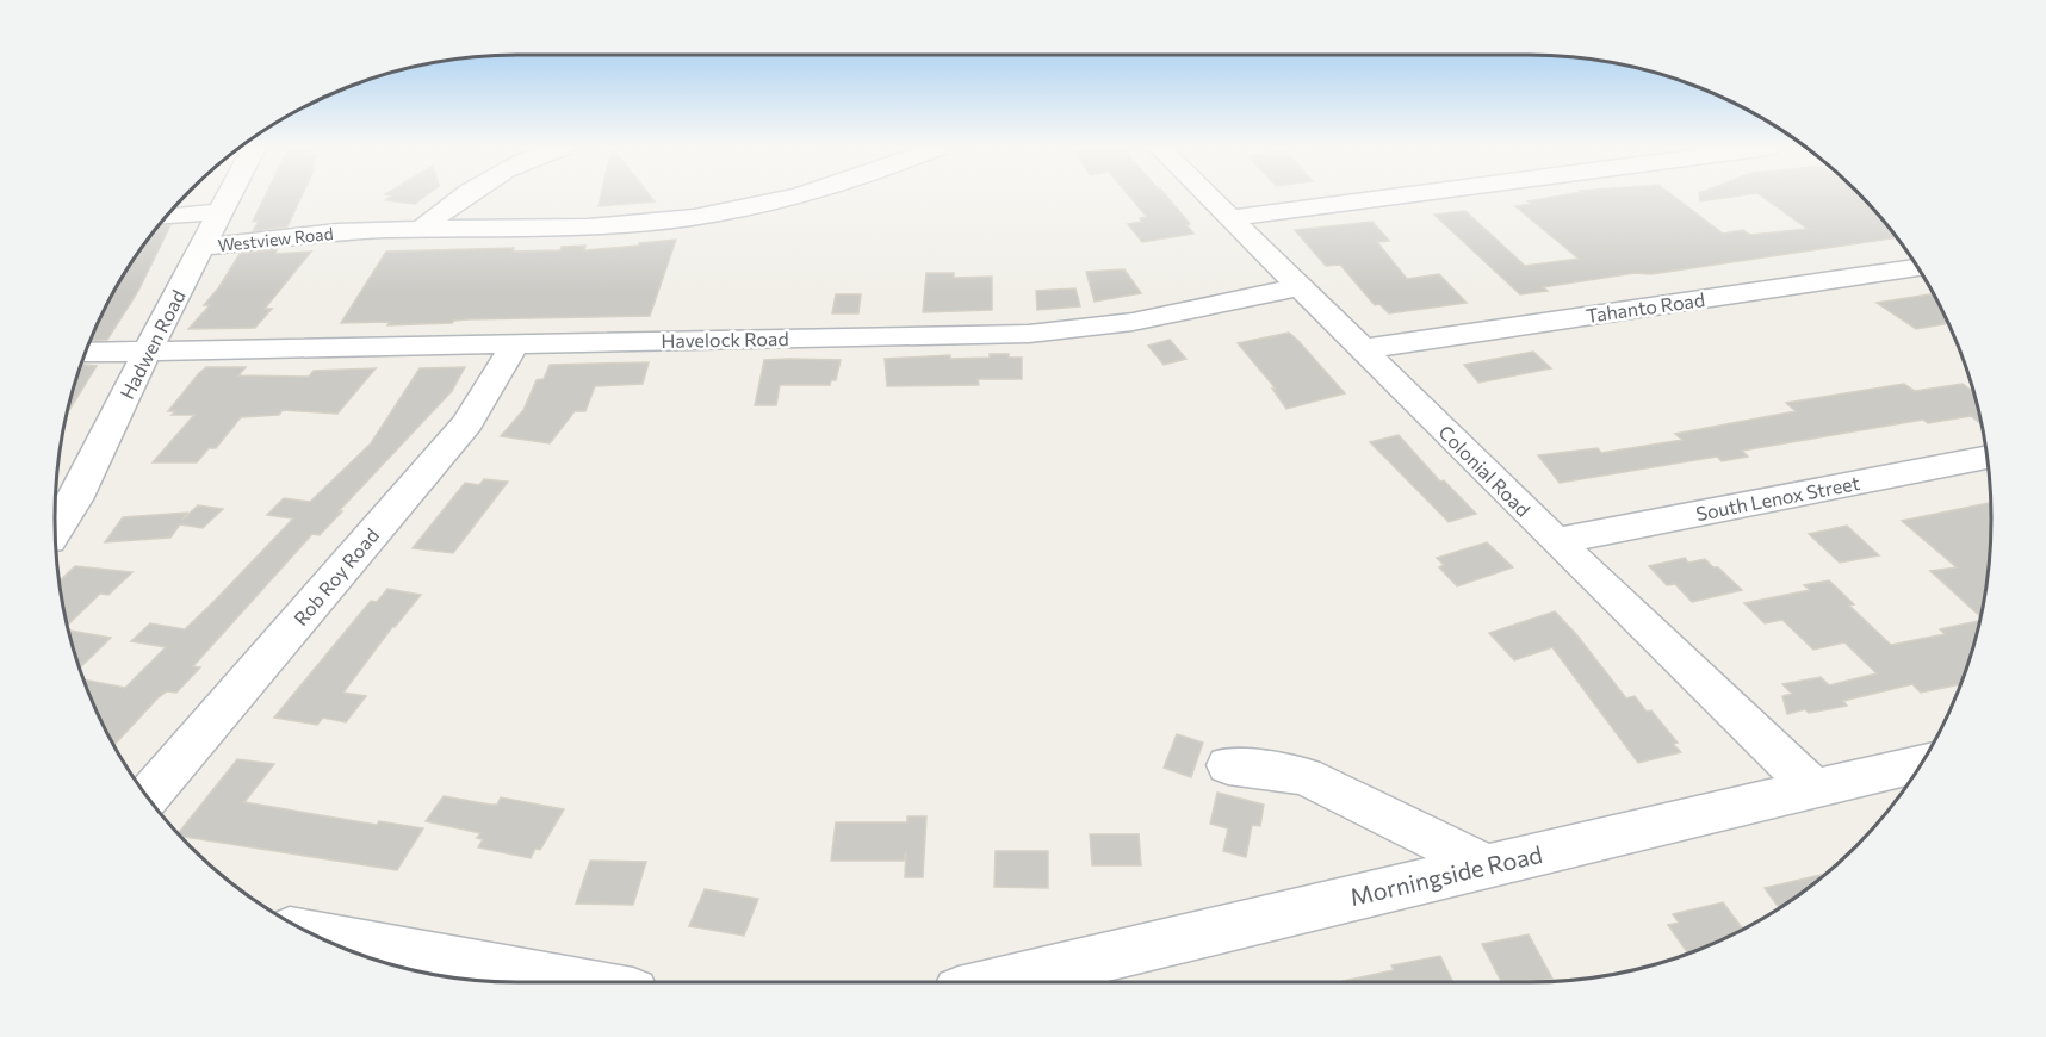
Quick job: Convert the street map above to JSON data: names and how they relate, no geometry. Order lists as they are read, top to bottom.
{
  "streets": {
    "street": [
      "Westview Road",
      "Tahanto Road",
      "Havelock Road",
      "Hadwen Road",
      "Colonial Road",
      "South Lenox Street",
      "Rob Roy Road",
      "Morningside Road"
    ]
  },
  "crossings": [
    ["Westview Road", "Hadwen Road"],
    ["Tahanto Road", "Colonial Road"],
    ["Havelock Road", "Hadwen Road"],
    ["Havelock Road", "Colonial Road"],
    ["Havelock Road", "Rob Roy Road"],
    ["Colonial Road", "South Lenox Street"],
    ["Colonial Road", "Morningside Road"]
  ]
}
